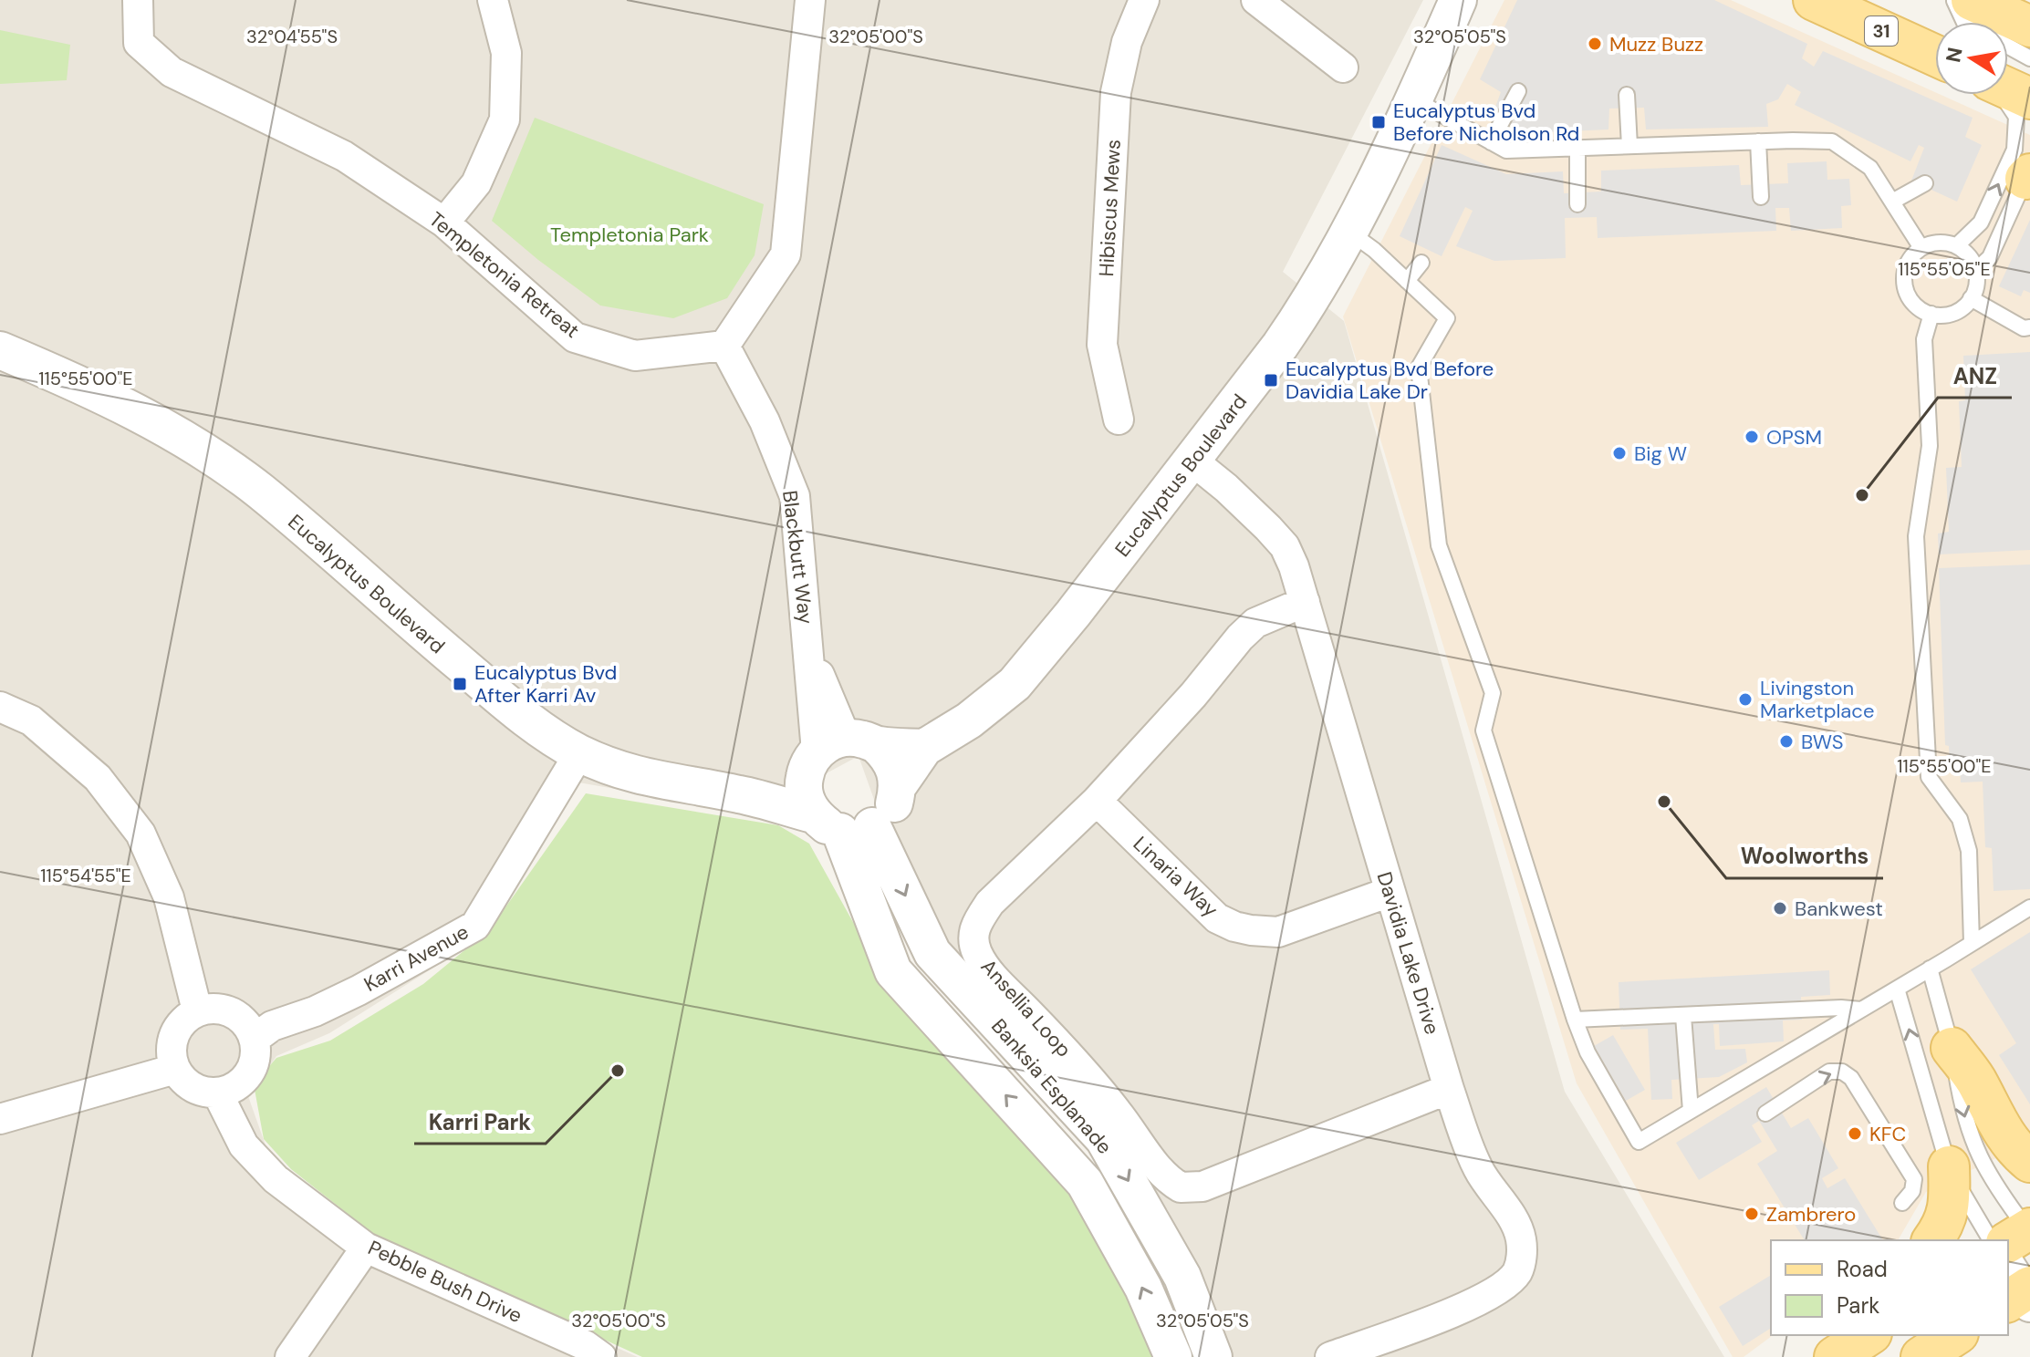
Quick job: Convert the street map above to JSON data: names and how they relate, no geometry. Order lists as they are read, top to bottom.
{
  "streets": {
    "main road": ["31"],
    "street": [
      "Hibiscus Mews",
      "Templetonia Retreat",
      "Eucalyptus Boulevard",
      "Blackbutt Way",
      "Linaria Way",
      "Davidia Lake Drive",
      "Karri Avenue",
      "Ansellia Loop",
      "Banksia Esplanade",
      "Pebble Bush Drive"
    ]
  },
  "crossings": [
    ["Templetonia Retreat", "Blackbutt Way"],
    ["Eucalyptus Boulevard", "Blackbutt Way"],
    ["Eucalyptus Boulevard", "Davidia Lake Drive"],
    ["Eucalyptus Boulevard", "Karri Avenue"],
    ["Eucalyptus Boulevard", "Banksia Esplanade"],
    ["Blackbutt Way", "Banksia Esplanade"],
    ["Linaria Way", "Davidia Lake Drive"],
    ["Linaria Way", "Ansellia Loop"],
    ["Davidia Lake Drive", "Ansellia Loop"],
    ["Karri Avenue", "Pebble Bush Drive"]
  ],
  "parks": ["Templetonia Park"],
  "places": {
    "other": [
      "Muzz Buzz",
      "OPSM",
      "Big W",
      "ANZ",
      "Livingston Marketplace",
      "BWS",
      "Woolworths",
      "Bankwest",
      "Karri Park",
      "KFC",
      "Zambrero"
    ],
    "transit": ["Eucalyptus Bvd Before Nicholson Rd", "Eucalyptus Bvd Before Davidia Lake Dr", "Eucalyptus Bvd After Karri Av"]
  },
  "legend": ["Road", "Park"],
  "north": "left",
  "coordinates": [
    "32°04'55\"S",
    "32°05'00\"S",
    "32°05'05\"S",
    "115°55'05\"E",
    "115°55'00\"E",
    "115°54'55\"E"
  ]
}
